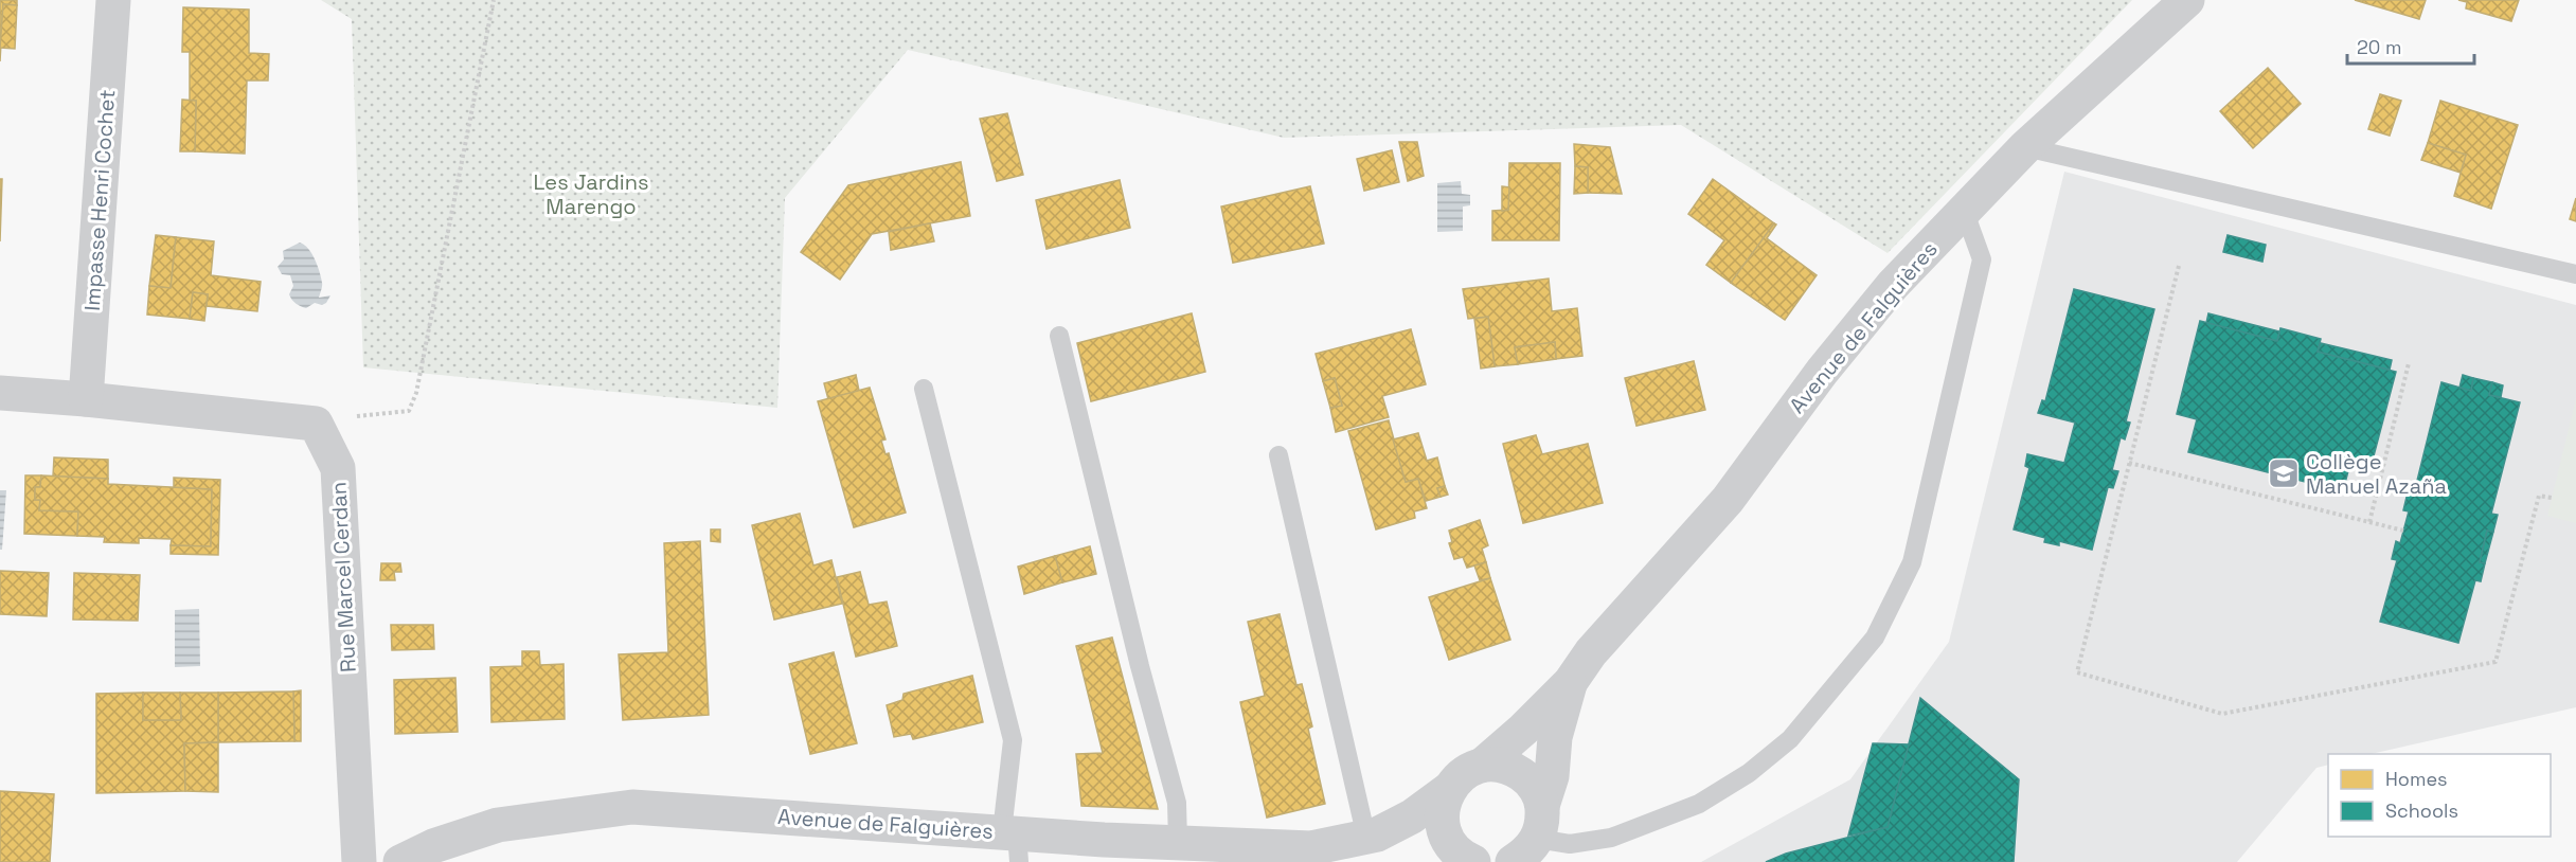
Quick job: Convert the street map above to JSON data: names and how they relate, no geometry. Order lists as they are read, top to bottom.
{
  "streets": {
    "street": ["Impasse Henri Cochet", "Avenue de Falguières", "Rue Marcel Cerdan"]
  },
  "parks": ["Les Jardins Marengo"],
  "places": {
    "school or university": ["Collège Manuel Azaña"]
  },
  "legend": ["Homes", "Schools"],
  "scale_bar": "20 m"
}
